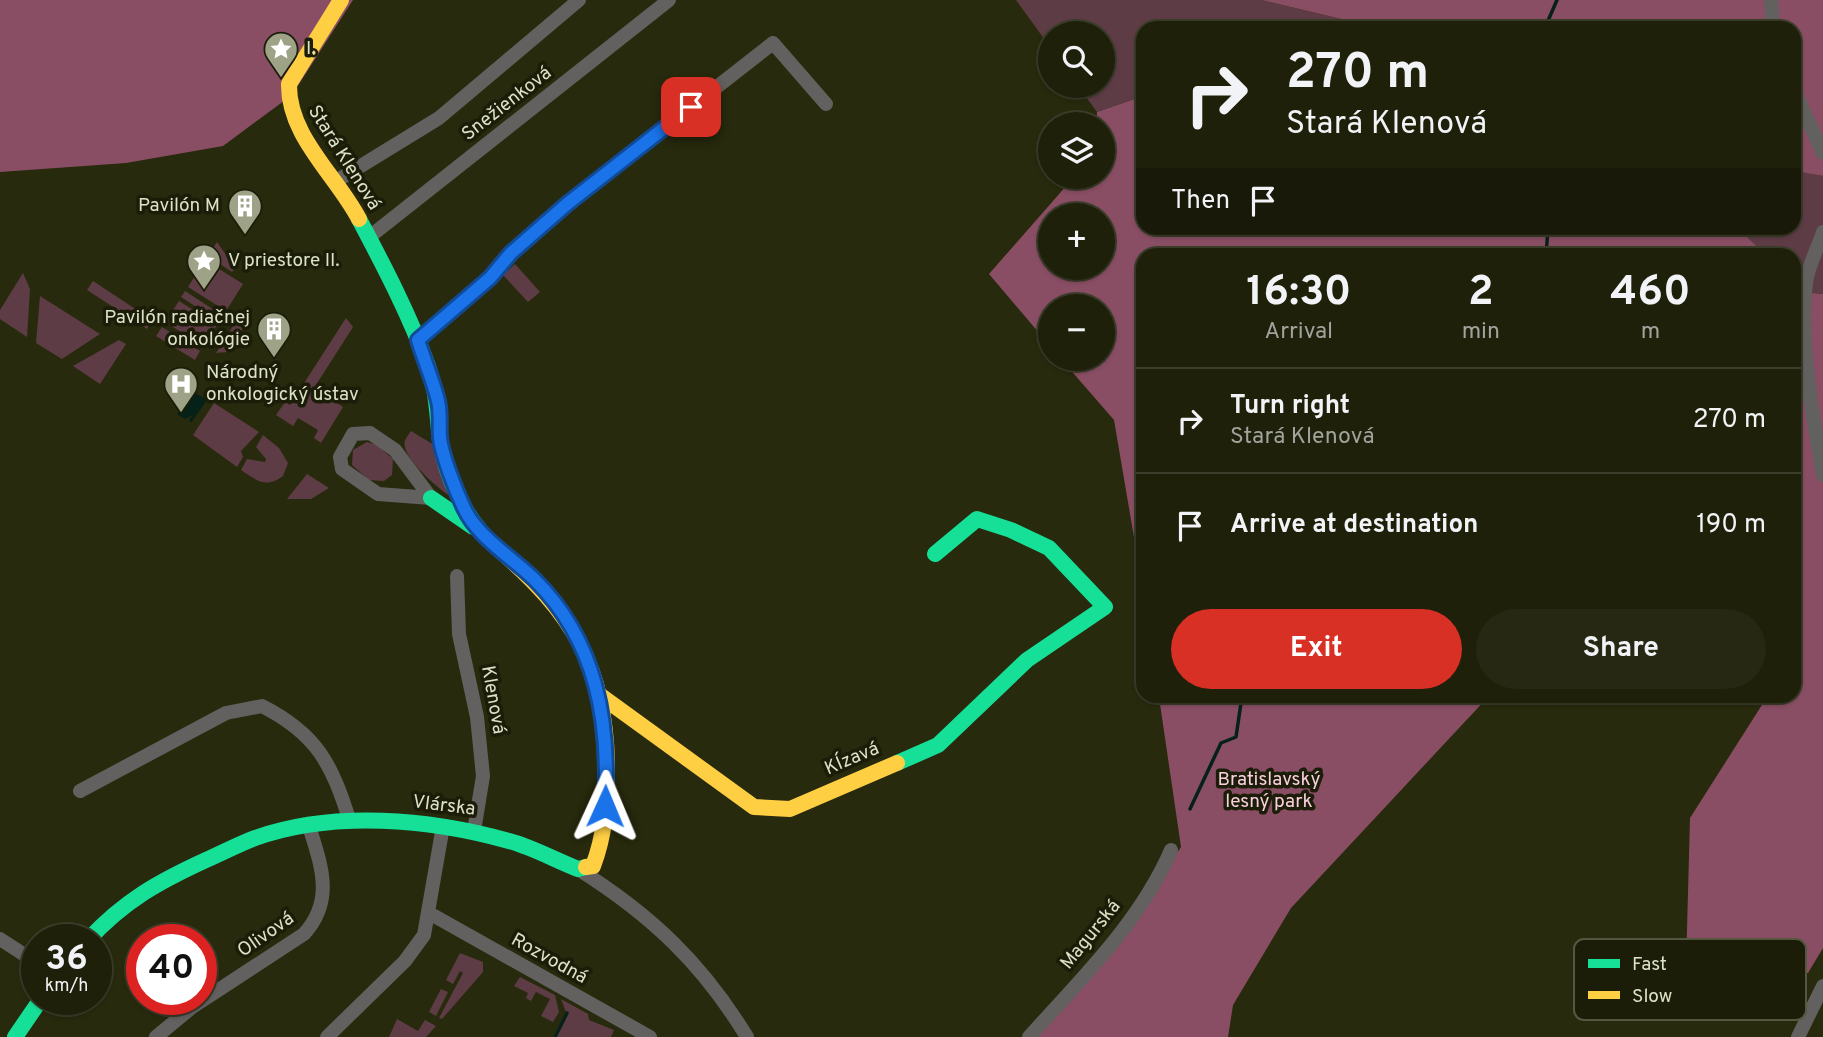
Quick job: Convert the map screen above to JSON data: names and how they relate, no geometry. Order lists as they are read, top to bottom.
{
  "streets": {
    "street": [
      "Snežienková",
      "Stará Klenová",
      "Klenová",
      "Kĺzavá",
      "Vlárska",
      "Olivová",
      "Magurská",
      "Rozvodná"
    ]
  },
  "crossings": [
    ["Snežienková", "Stará Klenová"],
    ["Stará Klenová", "Kĺzavá"],
    ["Stará Klenová", "Vlárska"],
    ["Klenová", "Vlárska"],
    ["Vlárska", "Olivová"]
  ],
  "parks": ["Bratislavský lesný park"],
  "places": {
    "place": ["I.", "V priestore II."],
    "building": ["Pavilón M", "Pavilón radiačnej onkológie"],
    "hospital": ["Národný onkologický ústav"]
  },
  "legend": ["Fast", "Slow"],
  "page": {
    "map_buttons": ["+", "−"],
    "turn": ["270 m", "Stará Klenová"],
    "then": "Then",
    "eta": [
      "16:30",
      "Arrival",
      "2",
      "min",
      "460",
      "m"
    ],
    "list": [
      {
        "name": "Turn right",
        "note": "Stará Klenová",
        "value": "270 m"
      },
      {
        "name": "Arrive at destination",
        "value": "190 m"
      }
    ],
    "buttons": ["Exit", "Share"],
    "speed": "36 km/h",
    "limit": "40"
  }
}
